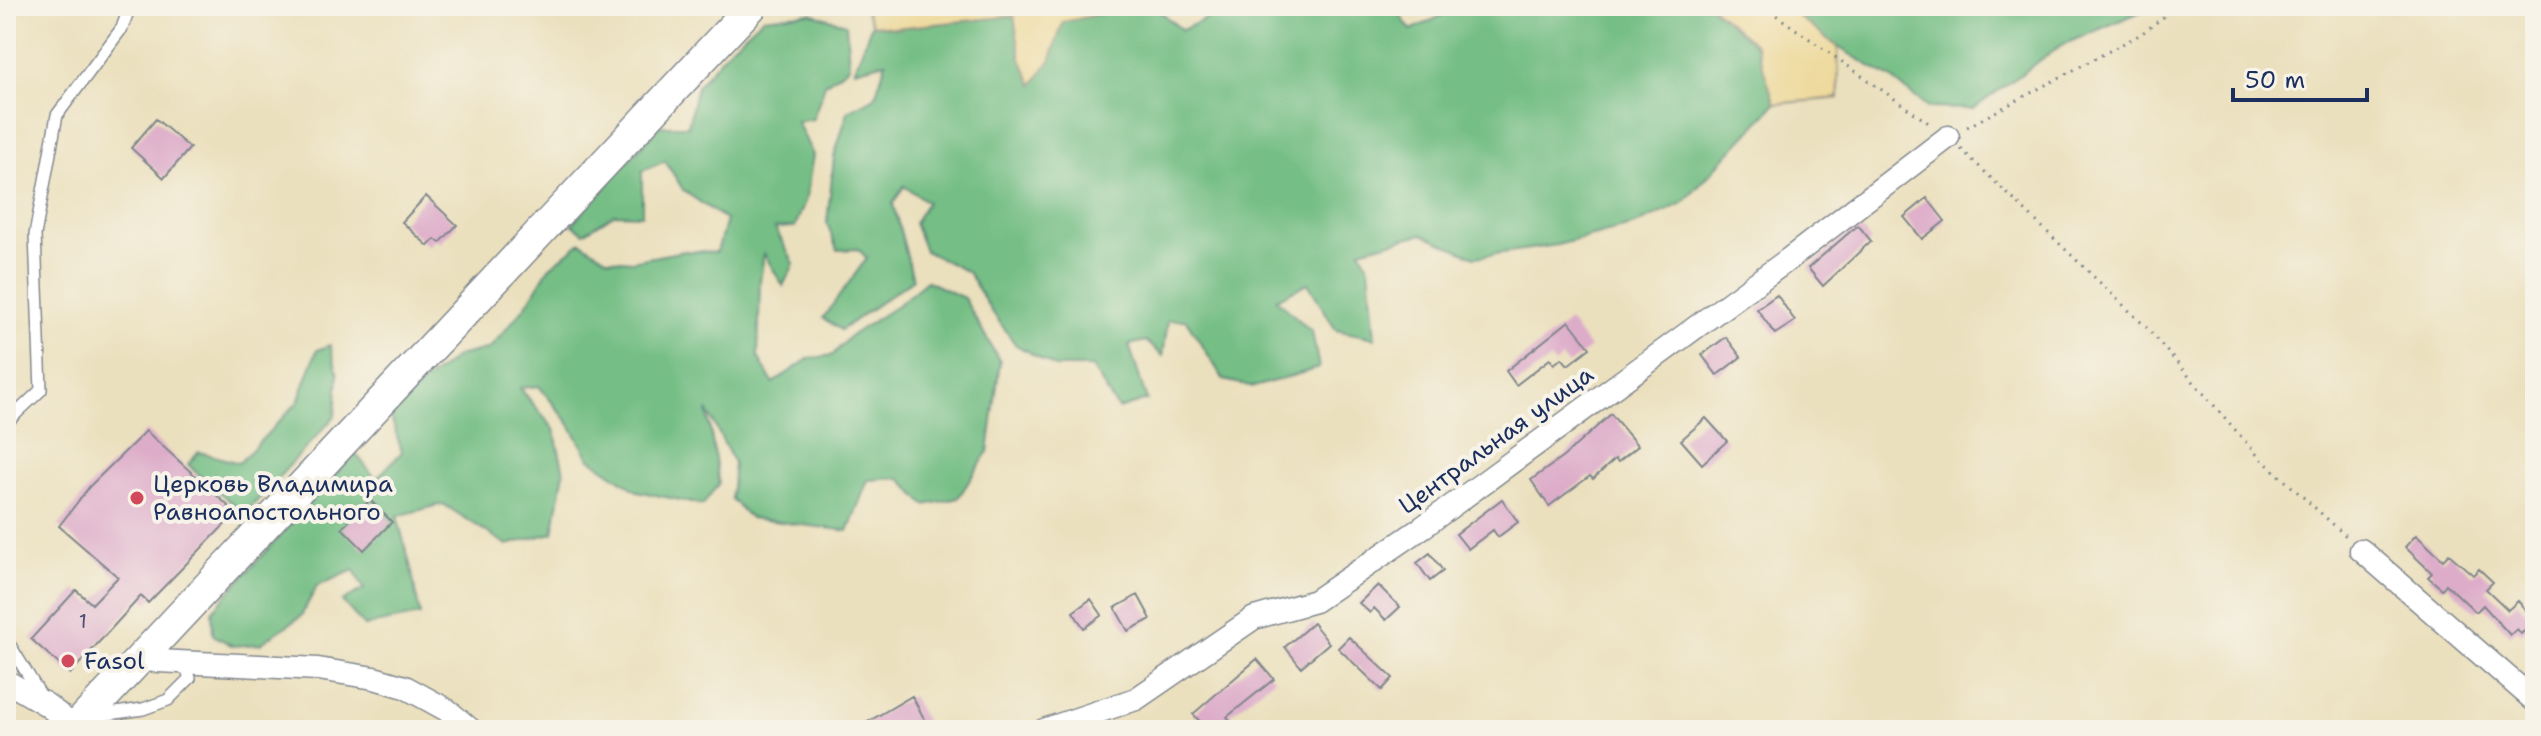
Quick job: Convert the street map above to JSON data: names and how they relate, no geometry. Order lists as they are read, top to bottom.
{
  "streets": {
    "street": ["Центральная улица"]
  },
  "places": ["Церковь Владимира Равноапостольного", "Fasol"],
  "house_numbers": ["1"],
  "scale_bar": "50 m"
}
